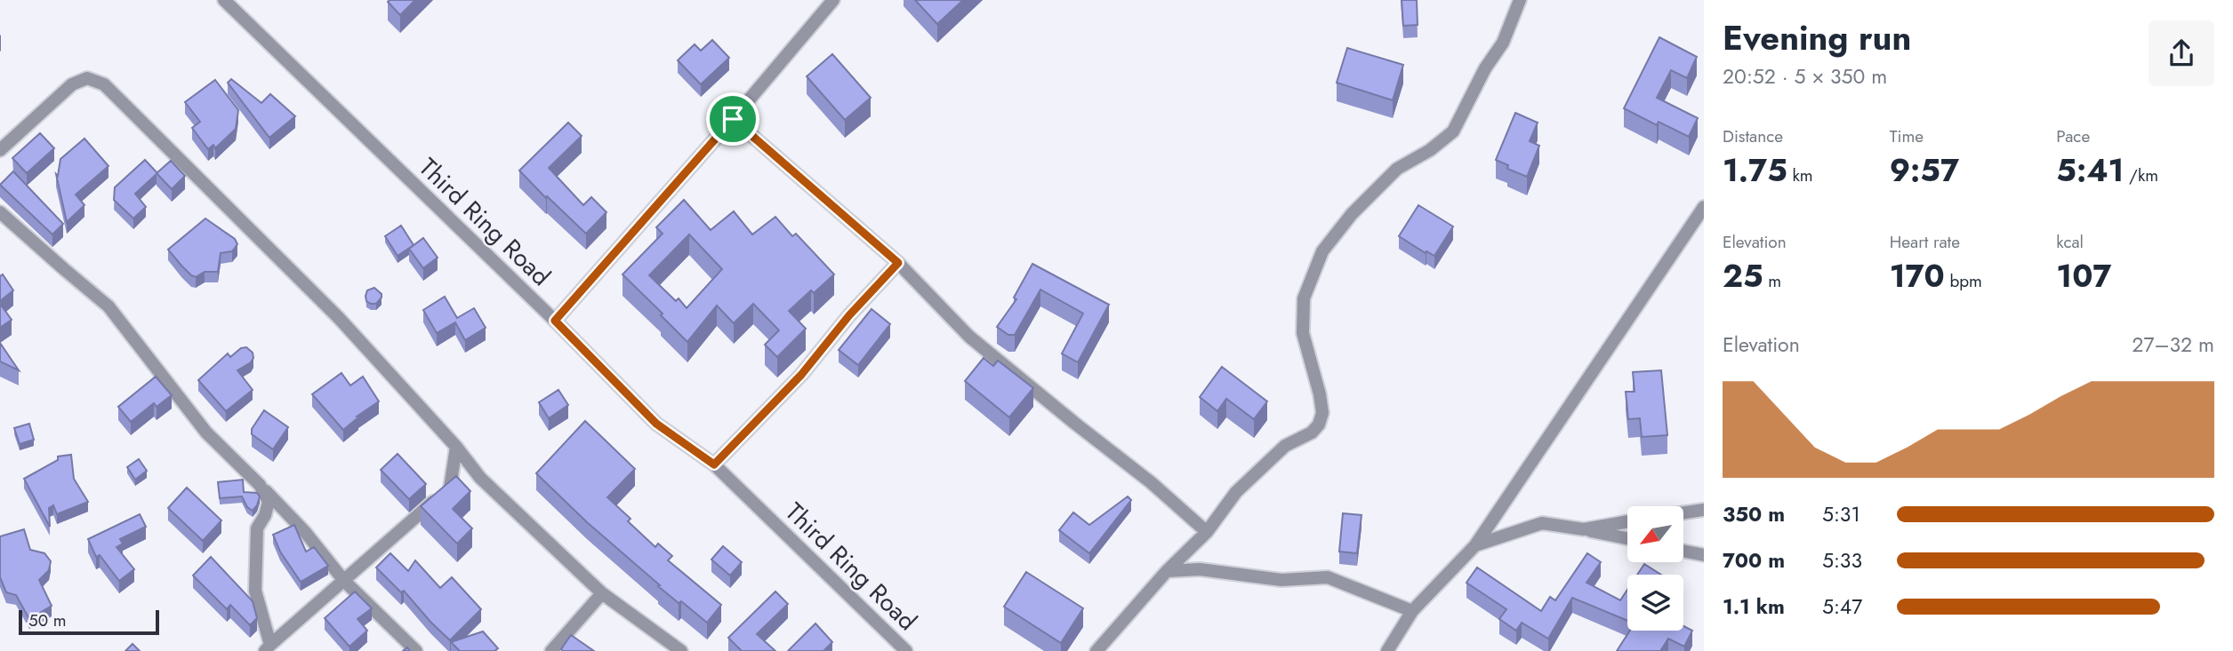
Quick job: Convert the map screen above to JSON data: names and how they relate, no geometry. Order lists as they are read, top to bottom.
{
  "streets": {
    "street": ["Third Ring Road"]
  },
  "scale_bar": "50 m",
  "north": "bottom left",
  "page": {
    "heading": ["Evening run", "20:52 · 5 × 350 m"],
    "stats": [
      ["Distance", "1.75 km"],
      ["Time", "9:57"],
      ["Pace", "5:41 /km"],
      ["Elevation", "25 m"],
      ["Heart rate", "170 bpm"],
      ["kcal", "107"]
    ],
    "chart": ["Elevation", "27–32 m"],
    "list": [
      {
        "name": "350 m",
        "note": "5:31"
      },
      {
        "name": "700 m",
        "note": "5:33"
      },
      {
        "name": "1.1 km",
        "note": "5:47"
      }
    ],
    "scale": "50 m"
  }
}
